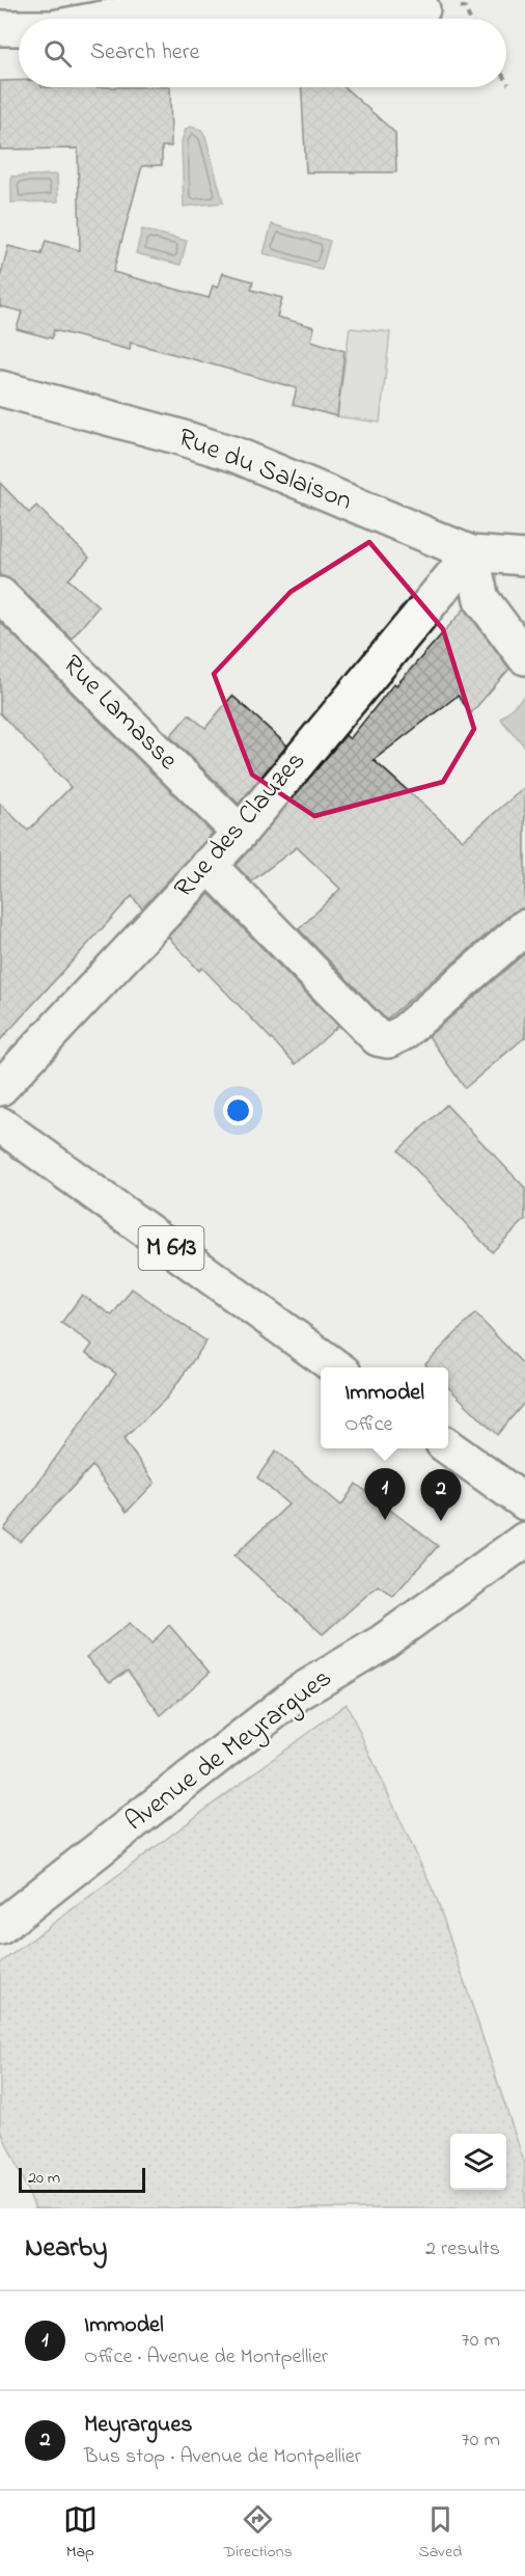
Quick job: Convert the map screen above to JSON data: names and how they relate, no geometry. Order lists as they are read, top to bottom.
{
  "streets": {
    "street": [
      "Rue du Salaison",
      "Rue Lamasse",
      "Rue des Clauzes",
      "M 613",
      "Avenue de Meyrargues"
    ]
  },
  "crossings": [
    ["Rue du Salaison", "Rue des Clauzes"],
    ["Rue Lamasse", "Rue des Clauzes"]
  ],
  "scale_bar": "20 m",
  "page": {
    "search": "Search here",
    "popup": ["Immodel", "Office"],
    "pins": ["1", "2"],
    "scale": "20 m",
    "heading": ["Nearby", "2 results"],
    "list": [
      {
        "mark": "1",
        "name": "Immodel",
        "note": "Office · Avenue de Montpellier",
        "value": "70 m"
      },
      {
        "mark": "2",
        "name": "Meyrargues",
        "note": "Bus stop · Avenue de Montpellier",
        "value": "70 m"
      }
    ],
    "nav": ["Map", "Directions", "Saved"]
  }
}
